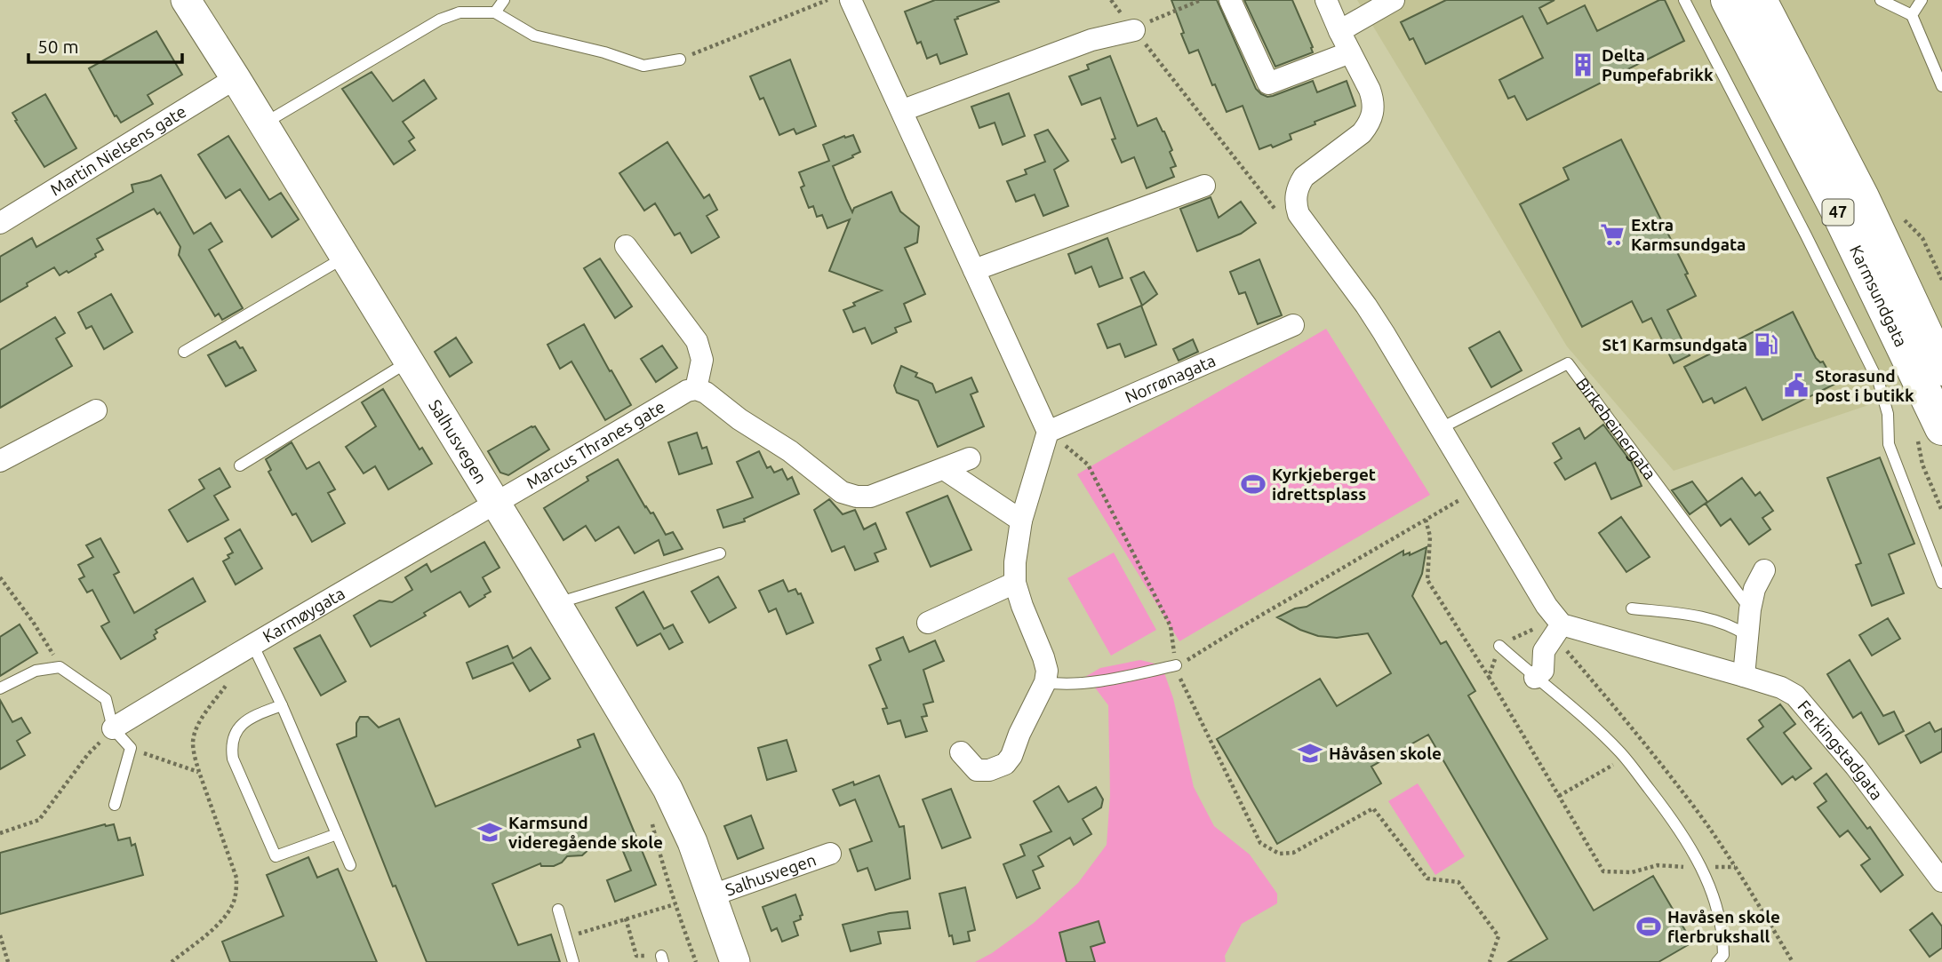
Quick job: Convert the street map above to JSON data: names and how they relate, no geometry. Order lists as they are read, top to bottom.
{
  "streets": {
    "main road": ["47", "Karmsundgata", "Salhusvegen"],
    "street": [
      "Martin Nielsens gate",
      "Norrønagata",
      "Marcus Thranes gate",
      "Karmøygata",
      "Ferkingstadgata"
    ],
    "lane": ["Birkebeinergata"]
  },
  "crossings": [
    ["Martin Nielsens gate", "Salhusvegen"],
    ["Salhusvegen", "Marcus Thranes gate"],
    ["Salhusvegen", "Karmøygata"],
    ["Marcus Thranes gate", "Karmøygata"]
  ],
  "places": {
    "building": ["Delta Pumpefabrikk"],
    "supermarket": ["Extra Karmsundgata"],
    "fuel station": ["St1 Karmsundgata"],
    "public building": ["Storasund post i butikk"],
    "sports": ["Kyrkjeberget idrettsplass", "Havåsen skole flerbrukshall"],
    "school or university": ["Håvåsen skole", "Karmsund videregående skole"]
  },
  "scale_bar": "50 m"
}
